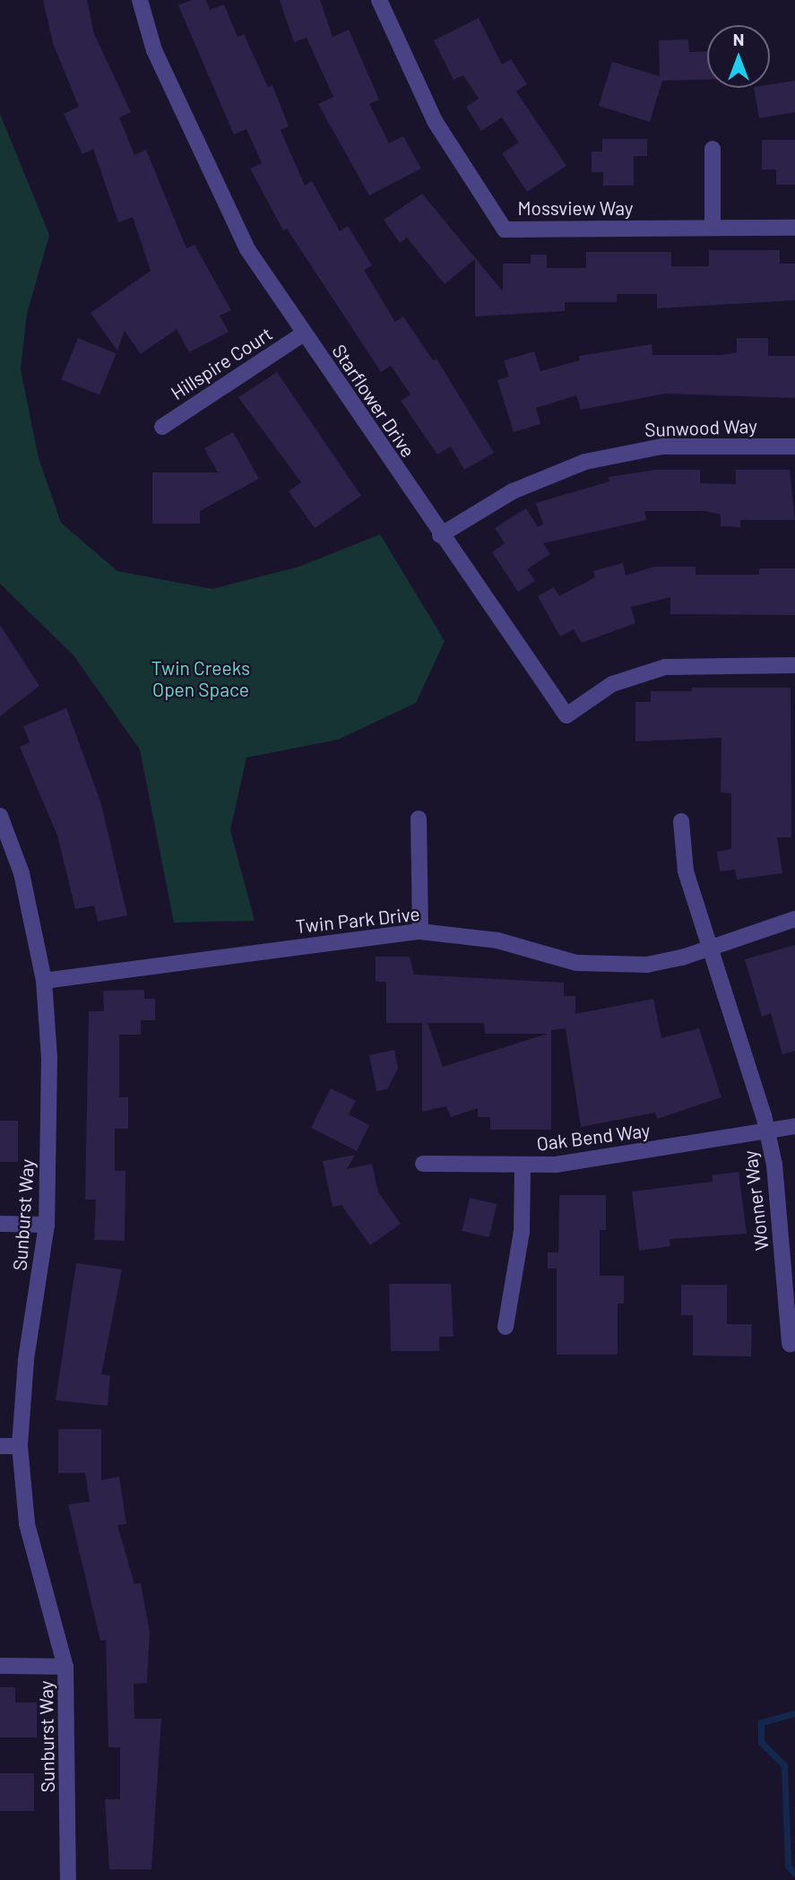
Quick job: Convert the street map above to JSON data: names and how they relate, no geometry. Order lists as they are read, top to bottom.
{
  "streets": {
    "street": [
      "Mossview Way",
      "Hillspire Court",
      "Starflower Drive",
      "Sunwood Way",
      "Twin Park Drive",
      "Oak Bend Way",
      "Wonner Way",
      "Sunburst Way"
    ]
  },
  "crossings": [
    ["Hillspire Court", "Starflower Drive"],
    ["Starflower Drive", "Sunwood Way"],
    ["Twin Park Drive", "Wonner Way"],
    ["Twin Park Drive", "Sunburst Way"],
    ["Oak Bend Way", "Wonner Way"]
  ],
  "parks": ["Twin Creeks Open Space"],
  "north": "top"
}
